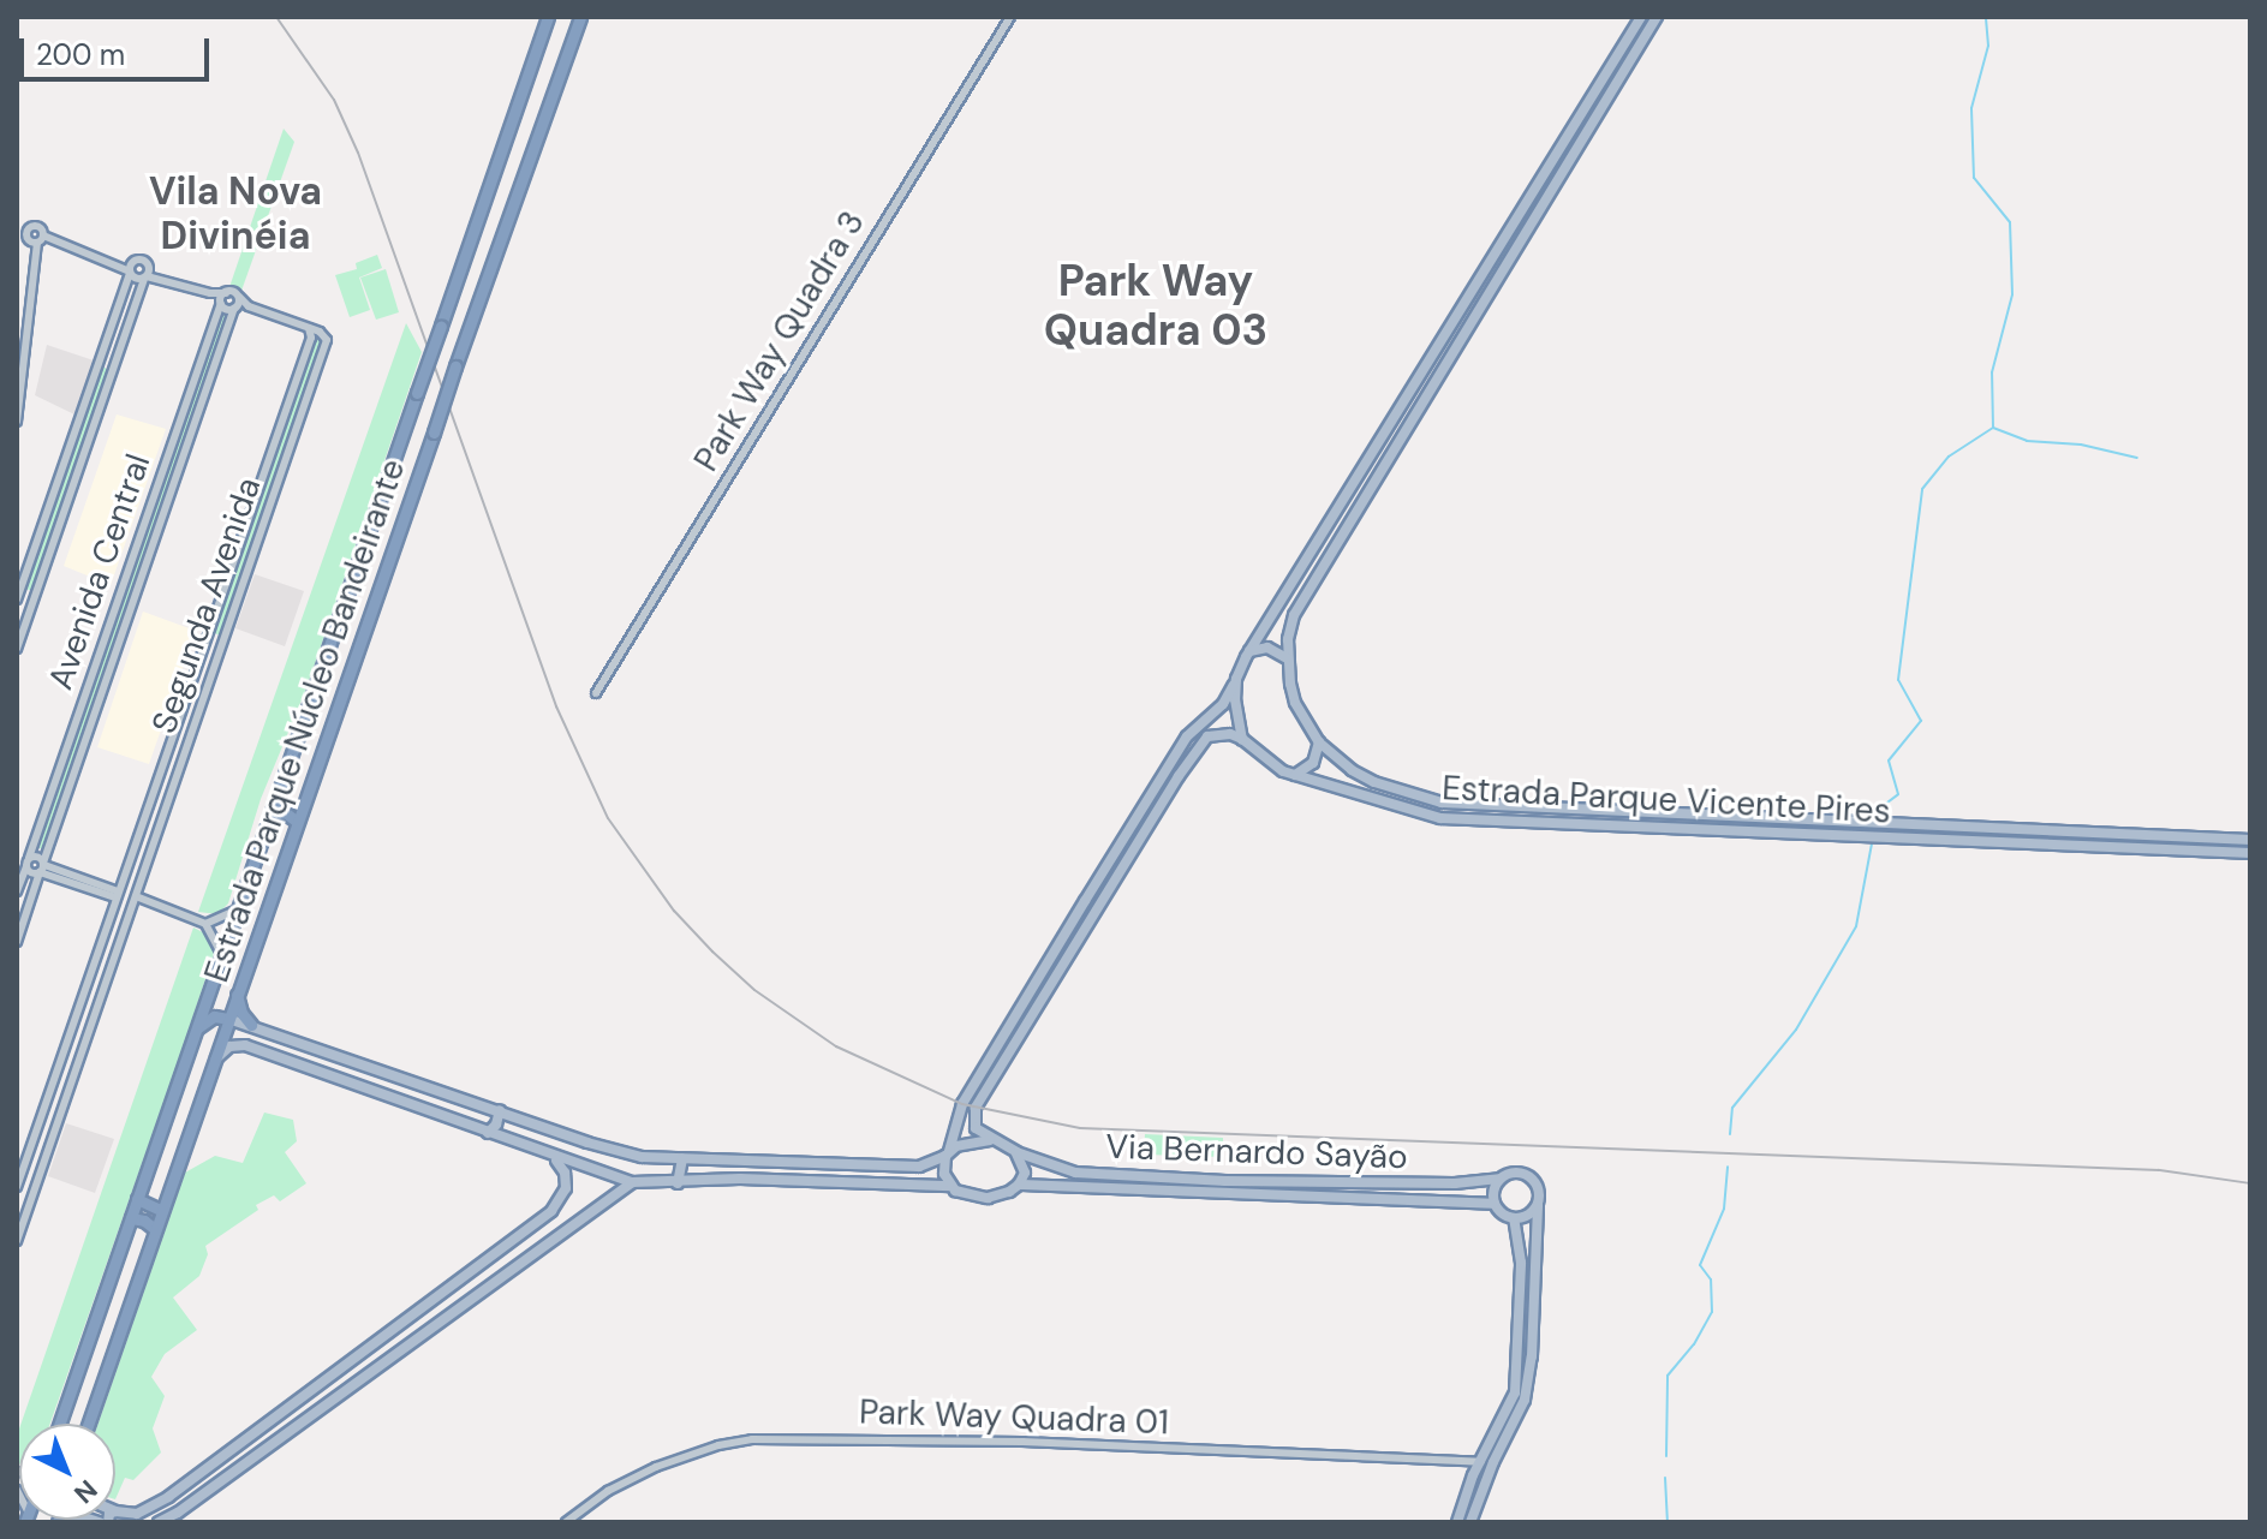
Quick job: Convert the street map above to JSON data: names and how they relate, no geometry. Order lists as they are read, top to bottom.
{
  "streets": {
    "highway": ["Estrada Parque Núcleo Bandeirante"],
    "main road": ["Estrada Parque Vicente Pires", "Via Bernardo Sayão"],
    "street": [
      "Park Way Quadra 3",
      "Avenida Central",
      "Segunda Avenida",
      "Park Way Quadra 01"
    ]
  },
  "districts": ["Vila Nova Divinéia", "Park Way Quadra 03"],
  "scale_bar": "200 m",
  "north": "bottom right"
}
